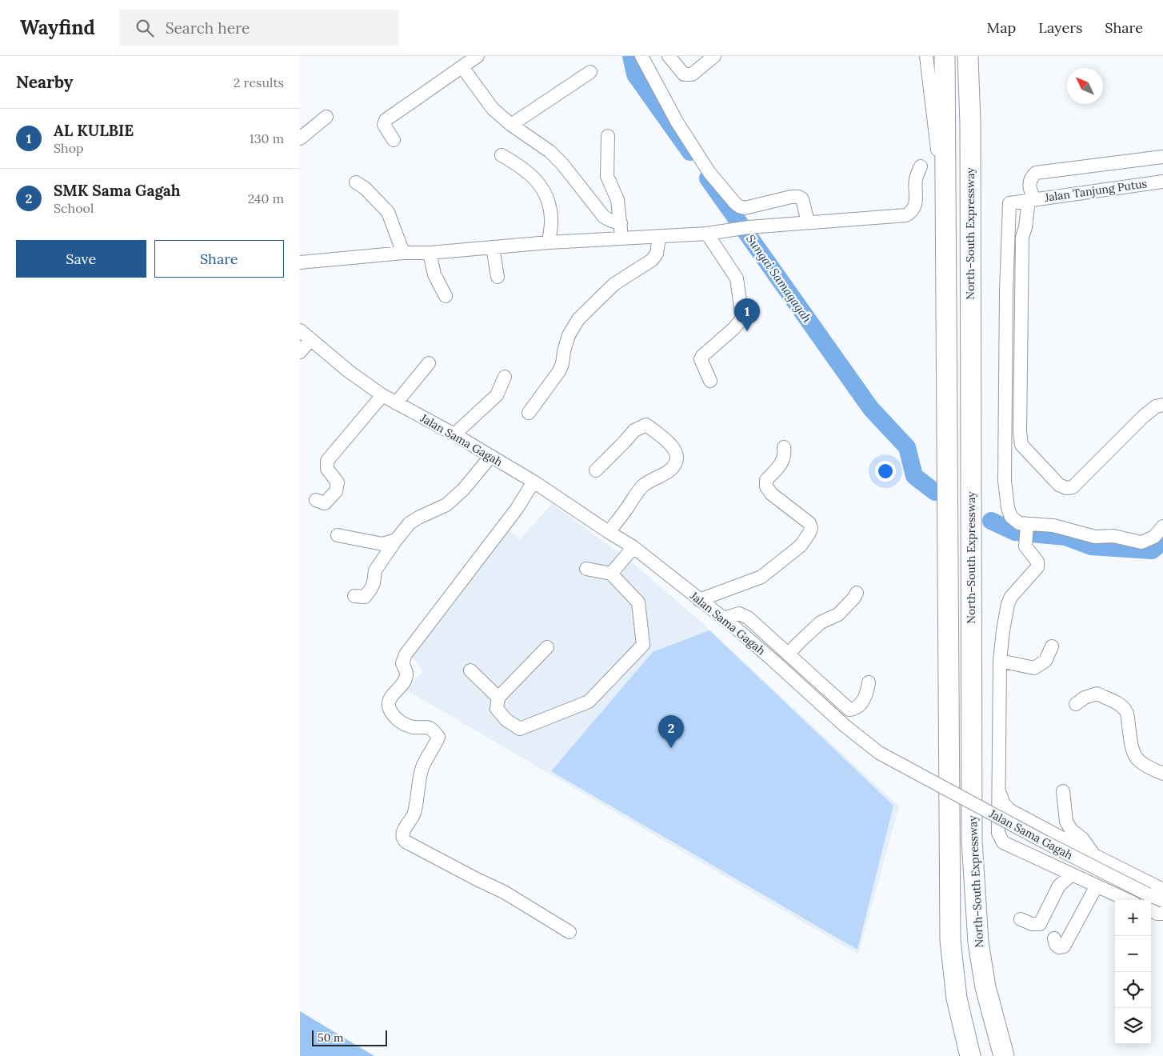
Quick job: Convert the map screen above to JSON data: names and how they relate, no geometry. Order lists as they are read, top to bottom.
{
  "streets": {
    "highway": ["North–South Expressway"],
    "street": ["Jalan Tanjung Putus", "Jalan Sama Gagah"]
  },
  "water": ["Sungai Samagagah"],
  "scale_bar": "50 m",
  "north": "top left",
  "page": {
    "header": "Wayfind",
    "search": "Search here",
    "nav": ["Map", "Layers", "Share"],
    "heading": ["Nearby", "2 results"],
    "list": [
      {
        "mark": "1",
        "name": "AL KULBIE",
        "note": "Shop",
        "value": "130 m"
      },
      {
        "mark": "2",
        "name": "SMK Sama Gagah",
        "note": "School",
        "value": "240 m"
      }
    ],
    "buttons": ["Save", "Share"],
    "pins": ["1", "2"],
    "map_buttons": ["+", "−"],
    "scale": "50 m"
  }
}
